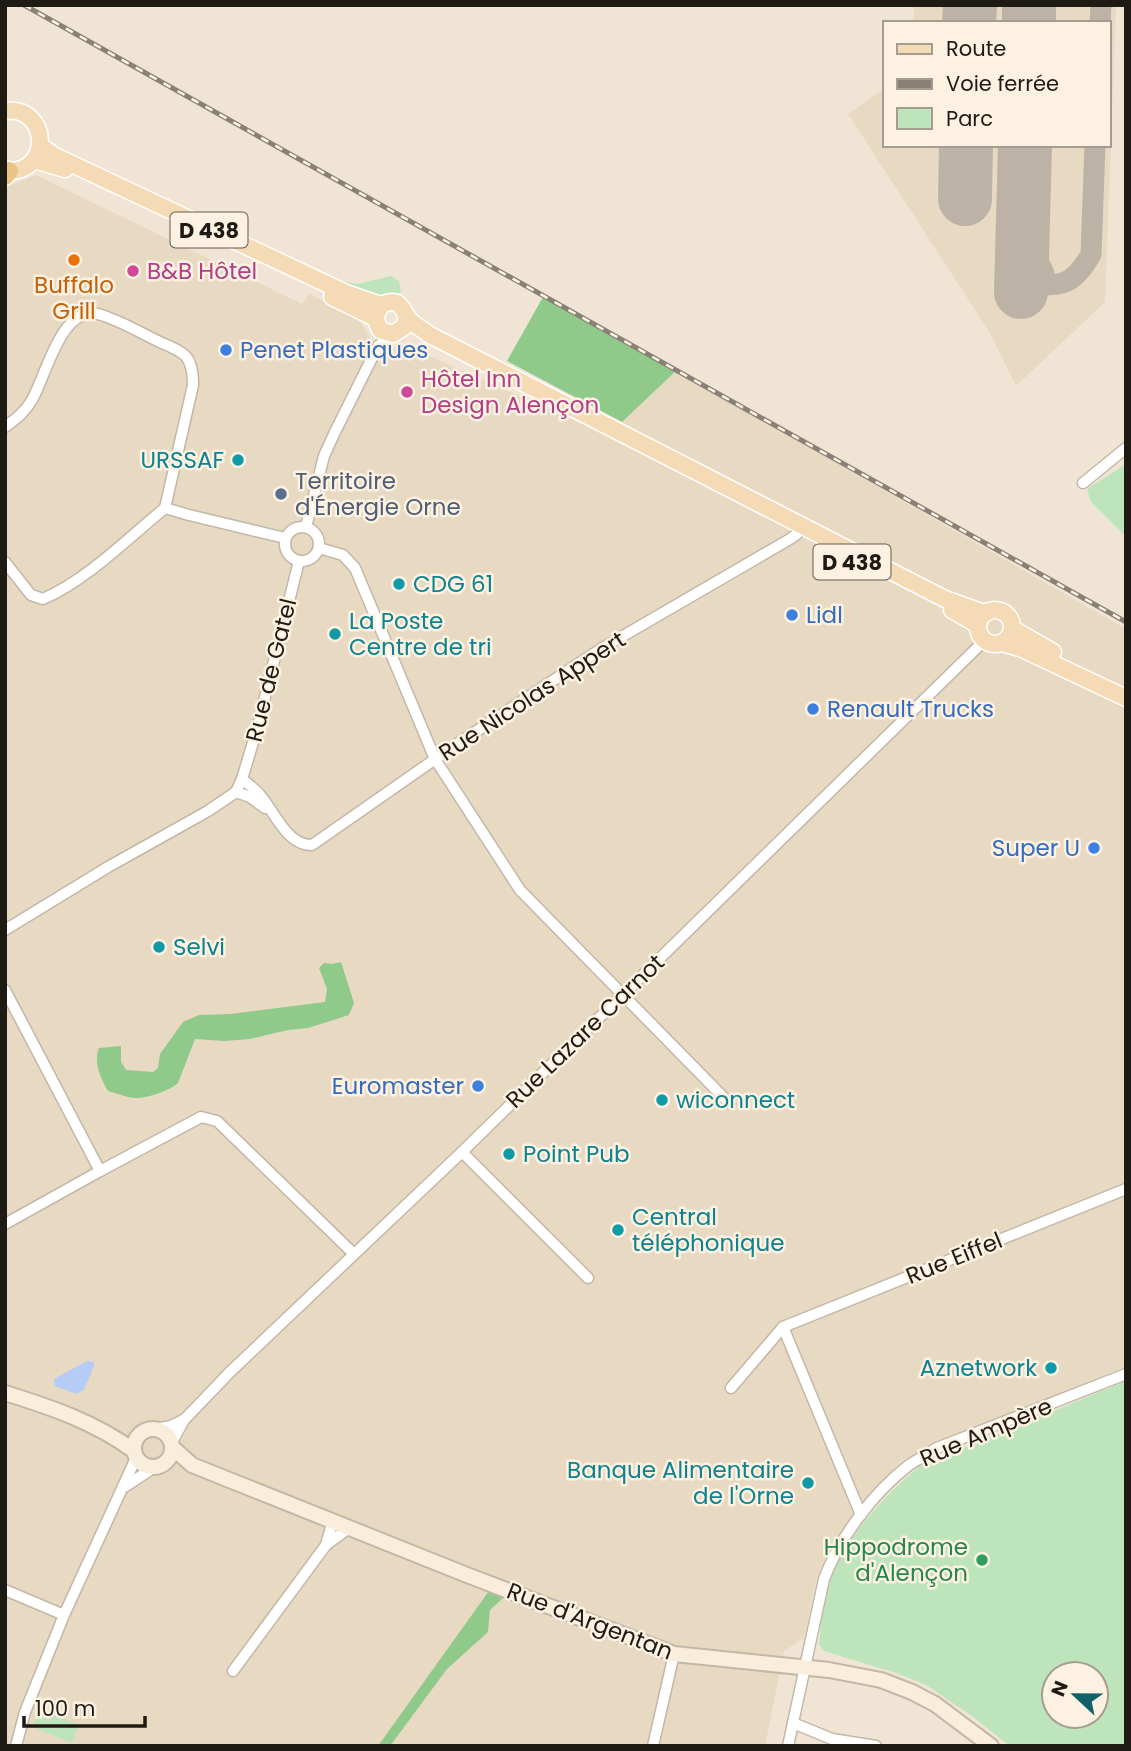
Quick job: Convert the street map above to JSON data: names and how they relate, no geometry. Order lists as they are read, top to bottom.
{
  "streets": {
    "main road": ["D 438", "Rue d'Argentan"],
    "street": [
      "Rue de Gatel",
      "Rue Nicolas Appert",
      "Rue Lazare Carnot",
      "Rue Eiffel",
      "Rue Ampère"
    ]
  },
  "crossings": [
    ["D 438", "Rue Nicolas Appert"],
    ["D 438", "Rue Lazare Carnot"],
    ["Rue de Gatel", "Rue Nicolas Appert"],
    ["Rue Lazare Carnot", "Rue d'Argentan"],
    ["Rue Ampère", "Rue d'Argentan"]
  ],
  "places": [
    "Buffalo Grill",
    "B&B Hôtel",
    "Penet Plastiques",
    "Hôtel Inn Design Alençon",
    "URSSAF",
    "Territoire d'Énergie Orne",
    "CDG 61",
    "Lidl",
    "La Poste Centre de tri",
    "Renault Trucks",
    "Super U",
    "Selvi",
    "Euromaster",
    "wiconnect",
    "Point Pub",
    "Central téléphonique",
    "Aznetwork",
    "Banque Alimentaire de l'Orne",
    "Hippodrome d'Alençon"
  ],
  "legend": ["Route", "Voie ferrée", "Parc"],
  "scale_bar": "100 m",
  "north": "left"
}
